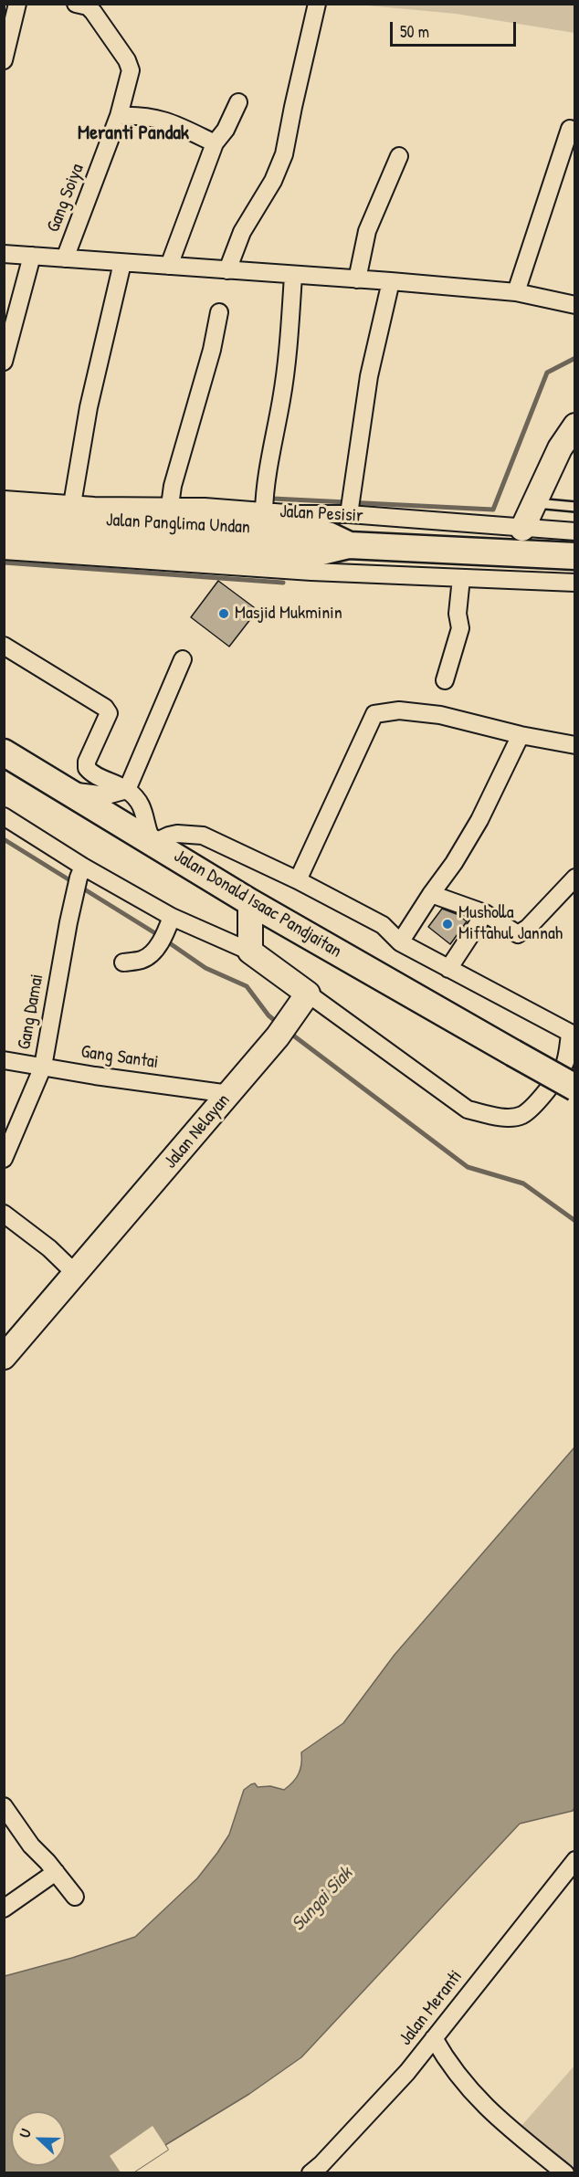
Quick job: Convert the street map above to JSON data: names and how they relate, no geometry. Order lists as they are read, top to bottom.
{
  "streets": {
    "main road": ["Jalan Panglima Undan", "Jalan Donald Isaac Pandjaitan", "Jalan Nelayan"],
    "street": [
      "Gang Soiya",
      "Jalan Pesisir",
      "Gang Damai",
      "Gang Santai",
      "Jalan Meranti"
    ]
  },
  "crossings": [
    ["Jalan Pesisir", "Jalan Panglima Undan"],
    ["Gang Damai", "Gang Santai"],
    ["Gang Santai", "Jalan Nelayan"]
  ],
  "districts": ["Meranti Pandak"],
  "water": ["Sungai Siak"],
  "places": ["Masjid Mukminin", "Musholla Miftahul Jannah"],
  "scale_bar": "50 m",
  "north": "left"
}
